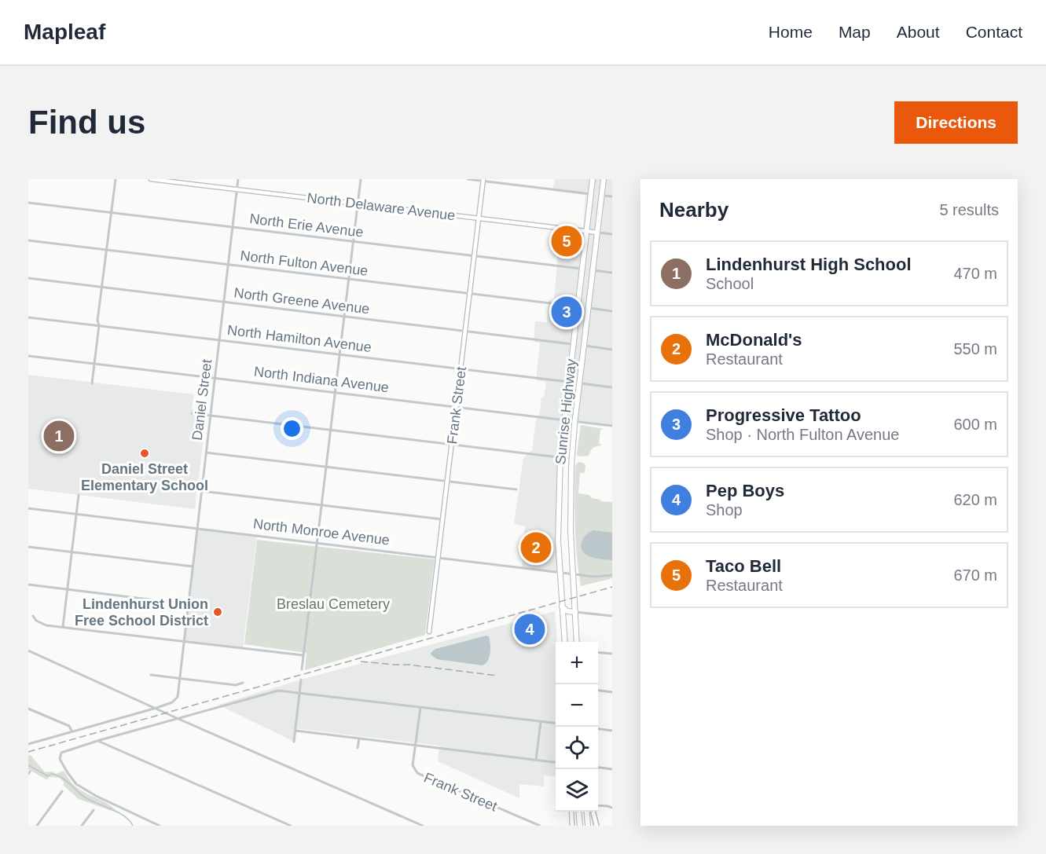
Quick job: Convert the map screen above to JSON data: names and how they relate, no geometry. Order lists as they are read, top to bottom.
{
  "streets": {
    "highway": ["Sunrise Highway"],
    "street": [
      "North Delaware Avenue",
      "North Erie Avenue",
      "North Fulton Avenue",
      "North Greene Avenue",
      "North Hamilton Avenue",
      "North Indiana Avenue",
      "Daniel Street",
      "Frank Street",
      "North Monroe Avenue"
    ]
  },
  "crossings": [
    ["North Delaware Avenue", "Daniel Street"],
    ["North Delaware Avenue", "Frank Street"],
    ["North Delaware Avenue", "Sunrise Highway"],
    ["North Erie Avenue", "Daniel Street"],
    ["North Erie Avenue", "Frank Street"],
    ["North Erie Avenue", "Sunrise Highway"],
    ["North Fulton Avenue", "Daniel Street"],
    ["North Fulton Avenue", "Frank Street"],
    ["North Fulton Avenue", "Sunrise Highway"],
    ["North Greene Avenue", "Daniel Street"],
    ["North Greene Avenue", "Frank Street"],
    ["North Greene Avenue", "Sunrise Highway"],
    ["North Hamilton Avenue", "Daniel Street"],
    ["North Hamilton Avenue", "Frank Street"],
    ["North Hamilton Avenue", "Sunrise Highway"],
    ["North Indiana Avenue", "Daniel Street"],
    ["North Indiana Avenue", "Frank Street"],
    ["North Indiana Avenue", "Sunrise Highway"],
    ["Daniel Street", "North Monroe Avenue"],
    ["Frank Street", "North Monroe Avenue"],
    ["Sunrise Highway", "North Monroe Avenue"]
  ],
  "parks": ["Breslau Cemetery"],
  "places": ["Daniel Street Elementary School", "Lindenhurst Union Free School District"],
  "page": {
    "header": "Mapleaf",
    "nav": [
      "Home",
      "Map",
      "About",
      "Contact"
    ],
    "buttons": "Directions",
    "title": "Find us",
    "heading": ["Nearby", "5 results"],
    "pins": [
      "5",
      "3",
      "1",
      "2",
      "4"
    ],
    "list": [
      {
        "mark": "1",
        "name": "Lindenhurst High School",
        "note": "School",
        "value": "470 m"
      },
      {
        "mark": "2",
        "name": "McDonald's",
        "note": "Restaurant",
        "value": "550 m"
      },
      {
        "mark": "3",
        "name": "Progressive Tattoo",
        "note": "Shop · North Fulton Avenue",
        "value": "600 m"
      },
      {
        "mark": "4",
        "name": "Pep Boys",
        "note": "Shop",
        "value": "620 m"
      },
      {
        "mark": "5",
        "name": "Taco Bell",
        "note": "Restaurant",
        "value": "670 m"
      }
    ],
    "map_buttons": ["+", "−"]
  }
}
